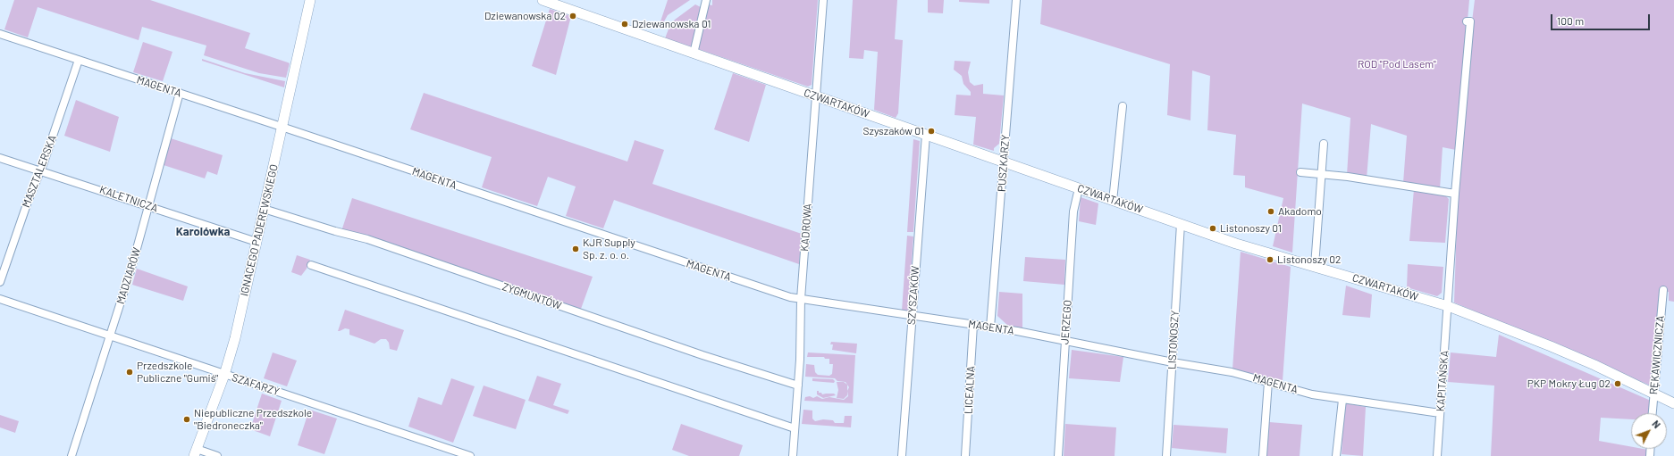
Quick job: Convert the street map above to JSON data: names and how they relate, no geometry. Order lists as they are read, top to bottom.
{
  "streets": {
    "street": [
      "MAGENTA",
      "CZWARTAKÓW",
      "PUSZKARZY",
      "MASZTALERSKA",
      "KALETNICZA",
      "KADROWA",
      "IGNACEGO PADEREWSKIEGO",
      "MADZIARÓW",
      "SZYSZAKÓW",
      "ZYGMUNTÓW",
      "JERZEGO",
      "LISTONOSZY",
      "RĘKAWICZNICZA",
      "KAPITAŃSKA",
      "SZAFARZY",
      "LICEALNA"
    ]
  },
  "crossings": [
    ["MAGENTA", "PUSZKARZY"],
    ["MAGENTA", "MASZTALERSKA"],
    ["MAGENTA", "KADROWA"],
    ["MAGENTA", "IGNACEGO PADEREWSKIEGO"],
    ["MAGENTA", "MADZIARÓW"],
    ["MAGENTA", "SZYSZAKÓW"],
    ["MAGENTA", "JERZEGO"],
    ["MAGENTA", "LISTONOSZY"],
    ["MAGENTA", "KAPITAŃSKA"],
    ["MAGENTA", "LICEALNA"],
    ["CZWARTAKÓW", "PUSZKARZY"],
    ["CZWARTAKÓW", "KADROWA"],
    ["CZWARTAKÓW", "SZYSZAKÓW"],
    ["CZWARTAKÓW", "JERZEGO"],
    ["CZWARTAKÓW", "LISTONOSZY"],
    ["CZWARTAKÓW", "RĘKAWICZNICZA"],
    ["CZWARTAKÓW", "KAPITAŃSKA"],
    ["MASZTALERSKA", "KALETNICZA"],
    ["KALETNICZA", "IGNACEGO PADEREWSKIEGO"],
    ["KALETNICZA", "MADZIARÓW"],
    ["KADROWA", "ZYGMUNTÓW"],
    ["IGNACEGO PADEREWSKIEGO", "ZYGMUNTÓW"],
    ["IGNACEGO PADEREWSKIEGO", "SZAFARZY"],
    ["MADZIARÓW", "SZAFARZY"]
  ],
  "districts": ["Karolówka"],
  "parks": ["ROD \"Pod Lasem\""],
  "places": [
    "Dziewanowska 02",
    "Dziewanowska 01",
    "Szyszaków 01",
    "Akadomo",
    "Listonoszy 01",
    "KJR Supply Sp. z. o. o.",
    "Listonoszy 02",
    "Przedszkole Publiczne \"Gumiś\"",
    "PKP Mokry Ług 02",
    "Niepubliczne Przedszkole \"Biedroneczka\""
  ],
  "scale_bar": "100 m",
  "north": "top right"
}
